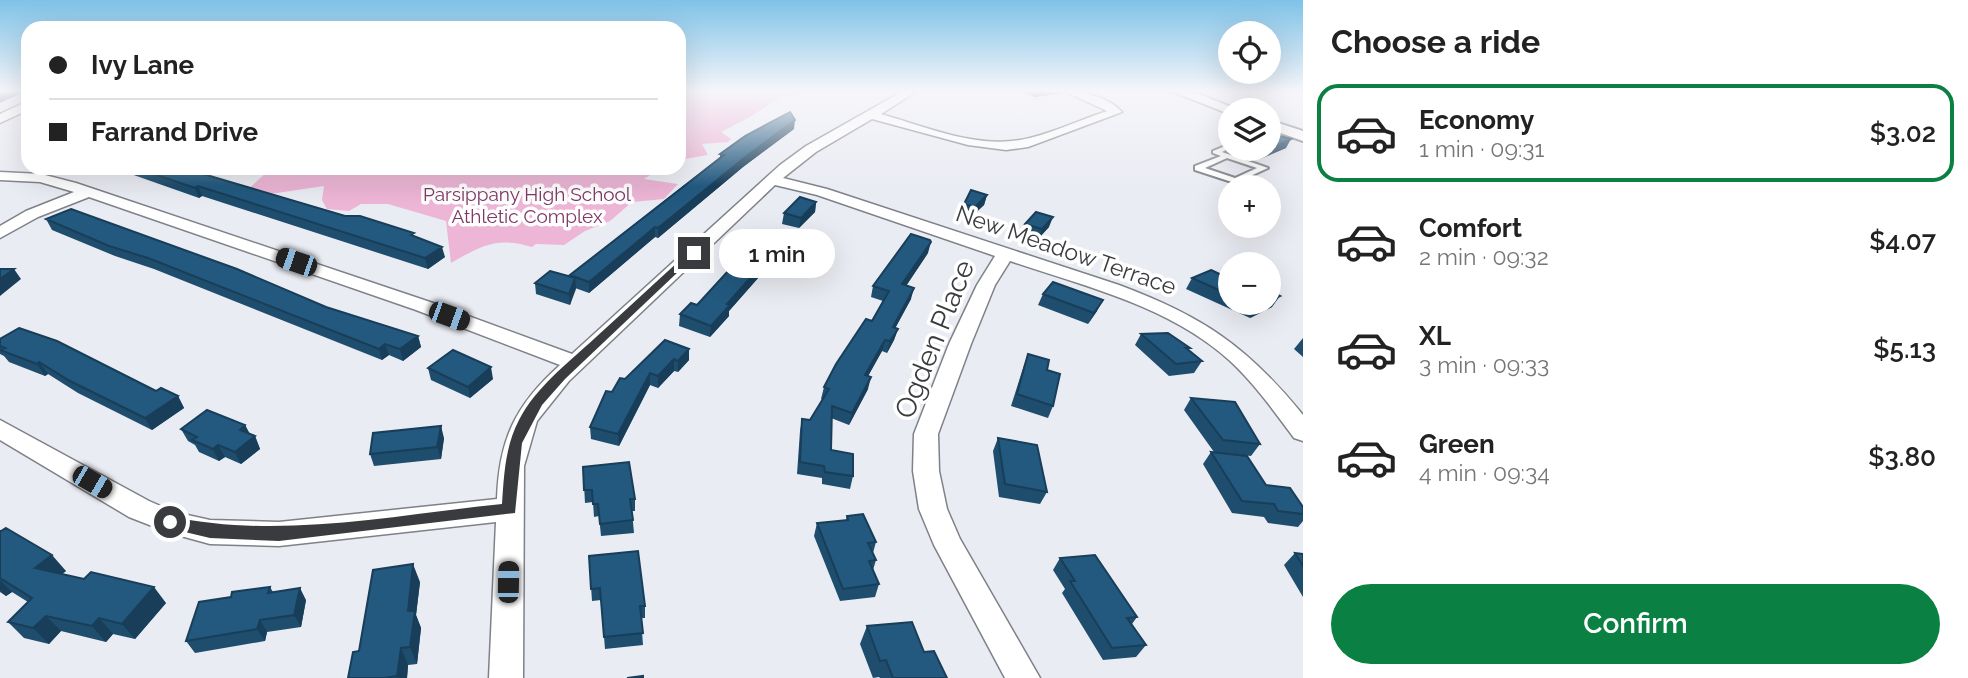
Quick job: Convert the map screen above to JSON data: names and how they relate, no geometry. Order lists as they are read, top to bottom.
{
  "streets": {
    "street": ["New Meadow Terrace", "Ogden Place"]
  },
  "crossings": [
    ["New Meadow Terrace", "Ogden Place"]
  ],
  "parks": ["Parsippany High School Athletic Complex"],
  "page": {
    "heading": "Choose a ride",
    "map_buttons": ["+", "−"],
    "banner": ["Ivy Lane", "Farrand Drive"],
    "list": [
      {
        "name": "Economy",
        "note": "1 min · 09:31",
        "value": "$3.02"
      },
      {
        "name": "Comfort",
        "note": "2 min · 09:32",
        "value": "$4.07"
      },
      {
        "name": "XL",
        "note": "3 min · 09:33",
        "value": "$5.13"
      },
      {
        "name": "Green",
        "note": "4 min · 09:34",
        "value": "$3.80"
      }
    ],
    "bubble": "1 min",
    "buttons": "Confirm"
  }
}
